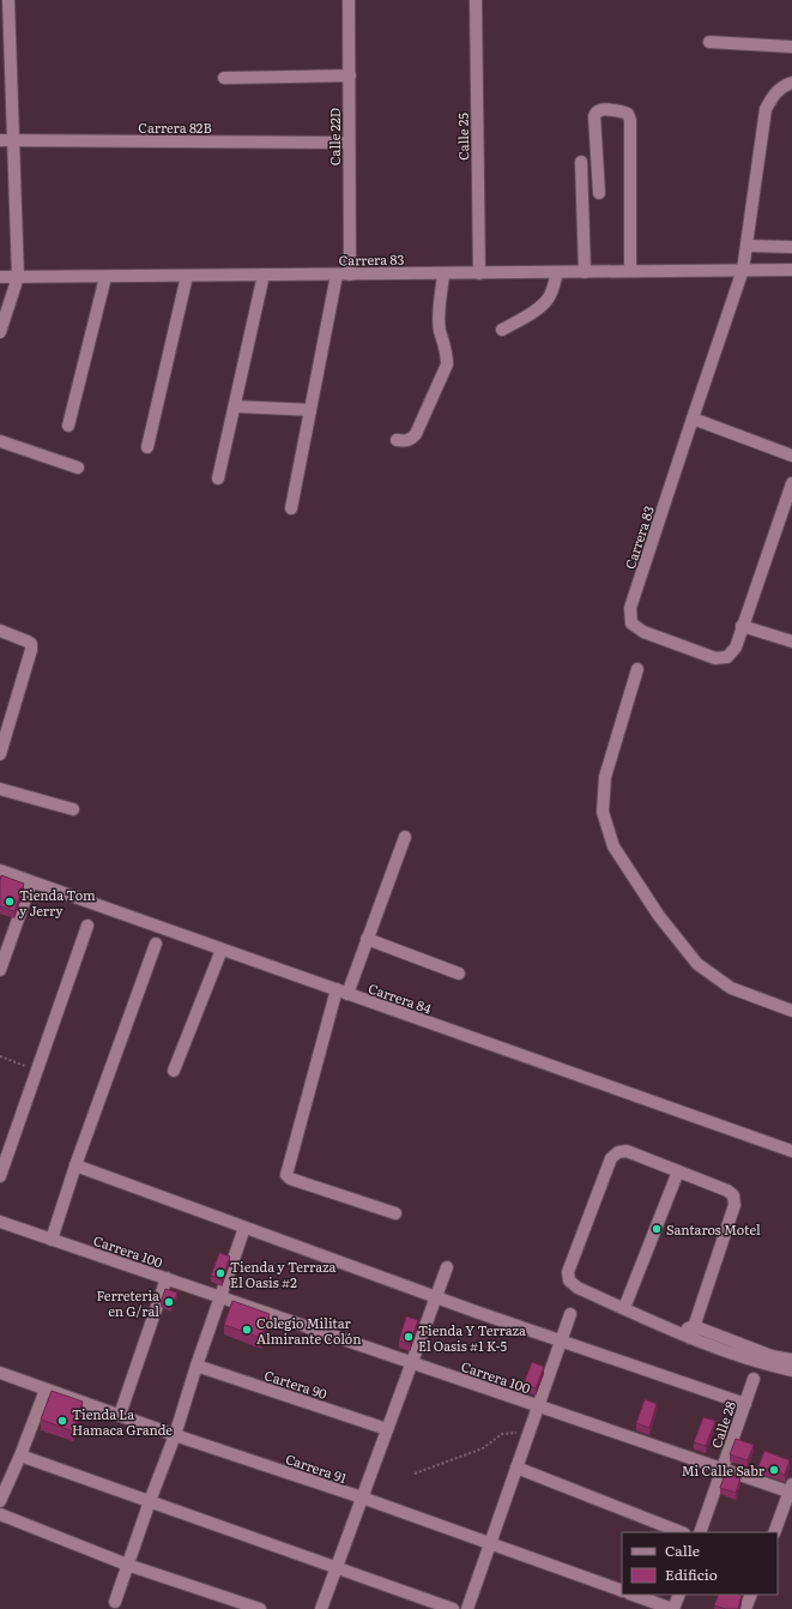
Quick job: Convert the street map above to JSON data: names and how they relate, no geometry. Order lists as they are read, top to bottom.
{
  "streets": {
    "street": [
      "Carrera 82B",
      "Calle 22D",
      "Calle 25",
      "Carrera 83",
      "Carrera 84",
      "Carrera 100",
      "Cartera 90",
      "Calle 28",
      "Carrera 91"
    ]
  },
  "crossings": [
    ["Carrera 82B", "Calle 22D"],
    ["Calle 22D", "Carrera 83"],
    ["Calle 25", "Carrera 83"],
    ["Carrera 100", "Calle 28"]
  ],
  "places": [
    "Tienda Tom y Jerry",
    "Santaros Motel",
    "Tienda y Terraza El Oasis #2",
    "Ferreteria en G/ral",
    "Colegio Militar Almirante Colón",
    "Tienda Y Terraza El Oasis #1 K-5",
    "Tienda La Hamaca Grande",
    "Mi Calle Sabr"
  ],
  "legend": ["Calle", "Edificio"]
}
